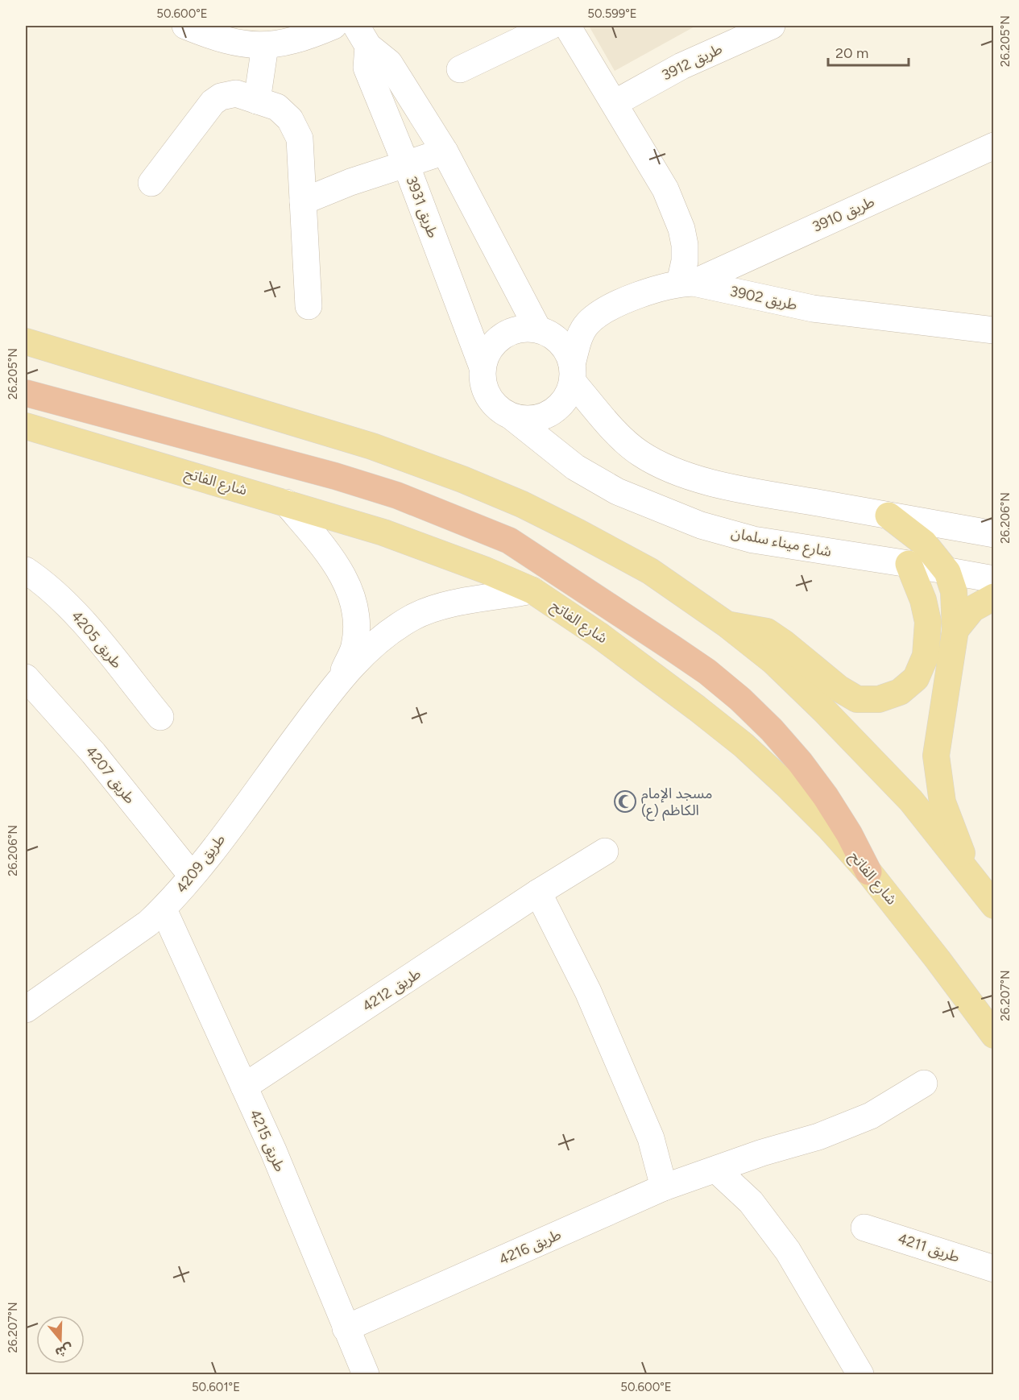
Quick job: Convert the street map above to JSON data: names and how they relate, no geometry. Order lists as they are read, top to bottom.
{
  "streets": {
    "main road": ["شارع الفاتح"],
    "street": [
      "طريق 3912",
      "طريق 3931",
      "طريق 3910",
      "طريق 3902",
      "شارع ميناء سلمان",
      "طريق 4205",
      "طريق 4207",
      "طريق 4209",
      "طريق 4212",
      "طريق 4215",
      "طريق 4216",
      "طريق 4211"
    ]
  },
  "crossings": [
    ["طريق 3931", "طريق 3902"],
    ["طريق 3931", "شارع ميناء سلمان"],
    ["طريق 3910", "طريق 3902"],
    ["طريق 3902", "شارع ميناء سلمان"],
    ["شارع الفاتح", "طريق 4209"],
    ["طريق 4207", "طريق 4209"],
    ["طريق 4209", "طريق 4215"],
    ["طريق 4212", "طريق 4215"],
    ["طريق 4215", "طريق 4216"]
  ],
  "places": {
    "mosque": ["مسجد الإمام الكاظم (ع)"]
  },
  "scale_bar": "20 m",
  "north": "bottom",
  "coordinates": [
    "50.600°E",
    "50.599°E",
    "26.205°N",
    "26.206°N",
    "26.207°N",
    "50.601°E"
  ]
}
